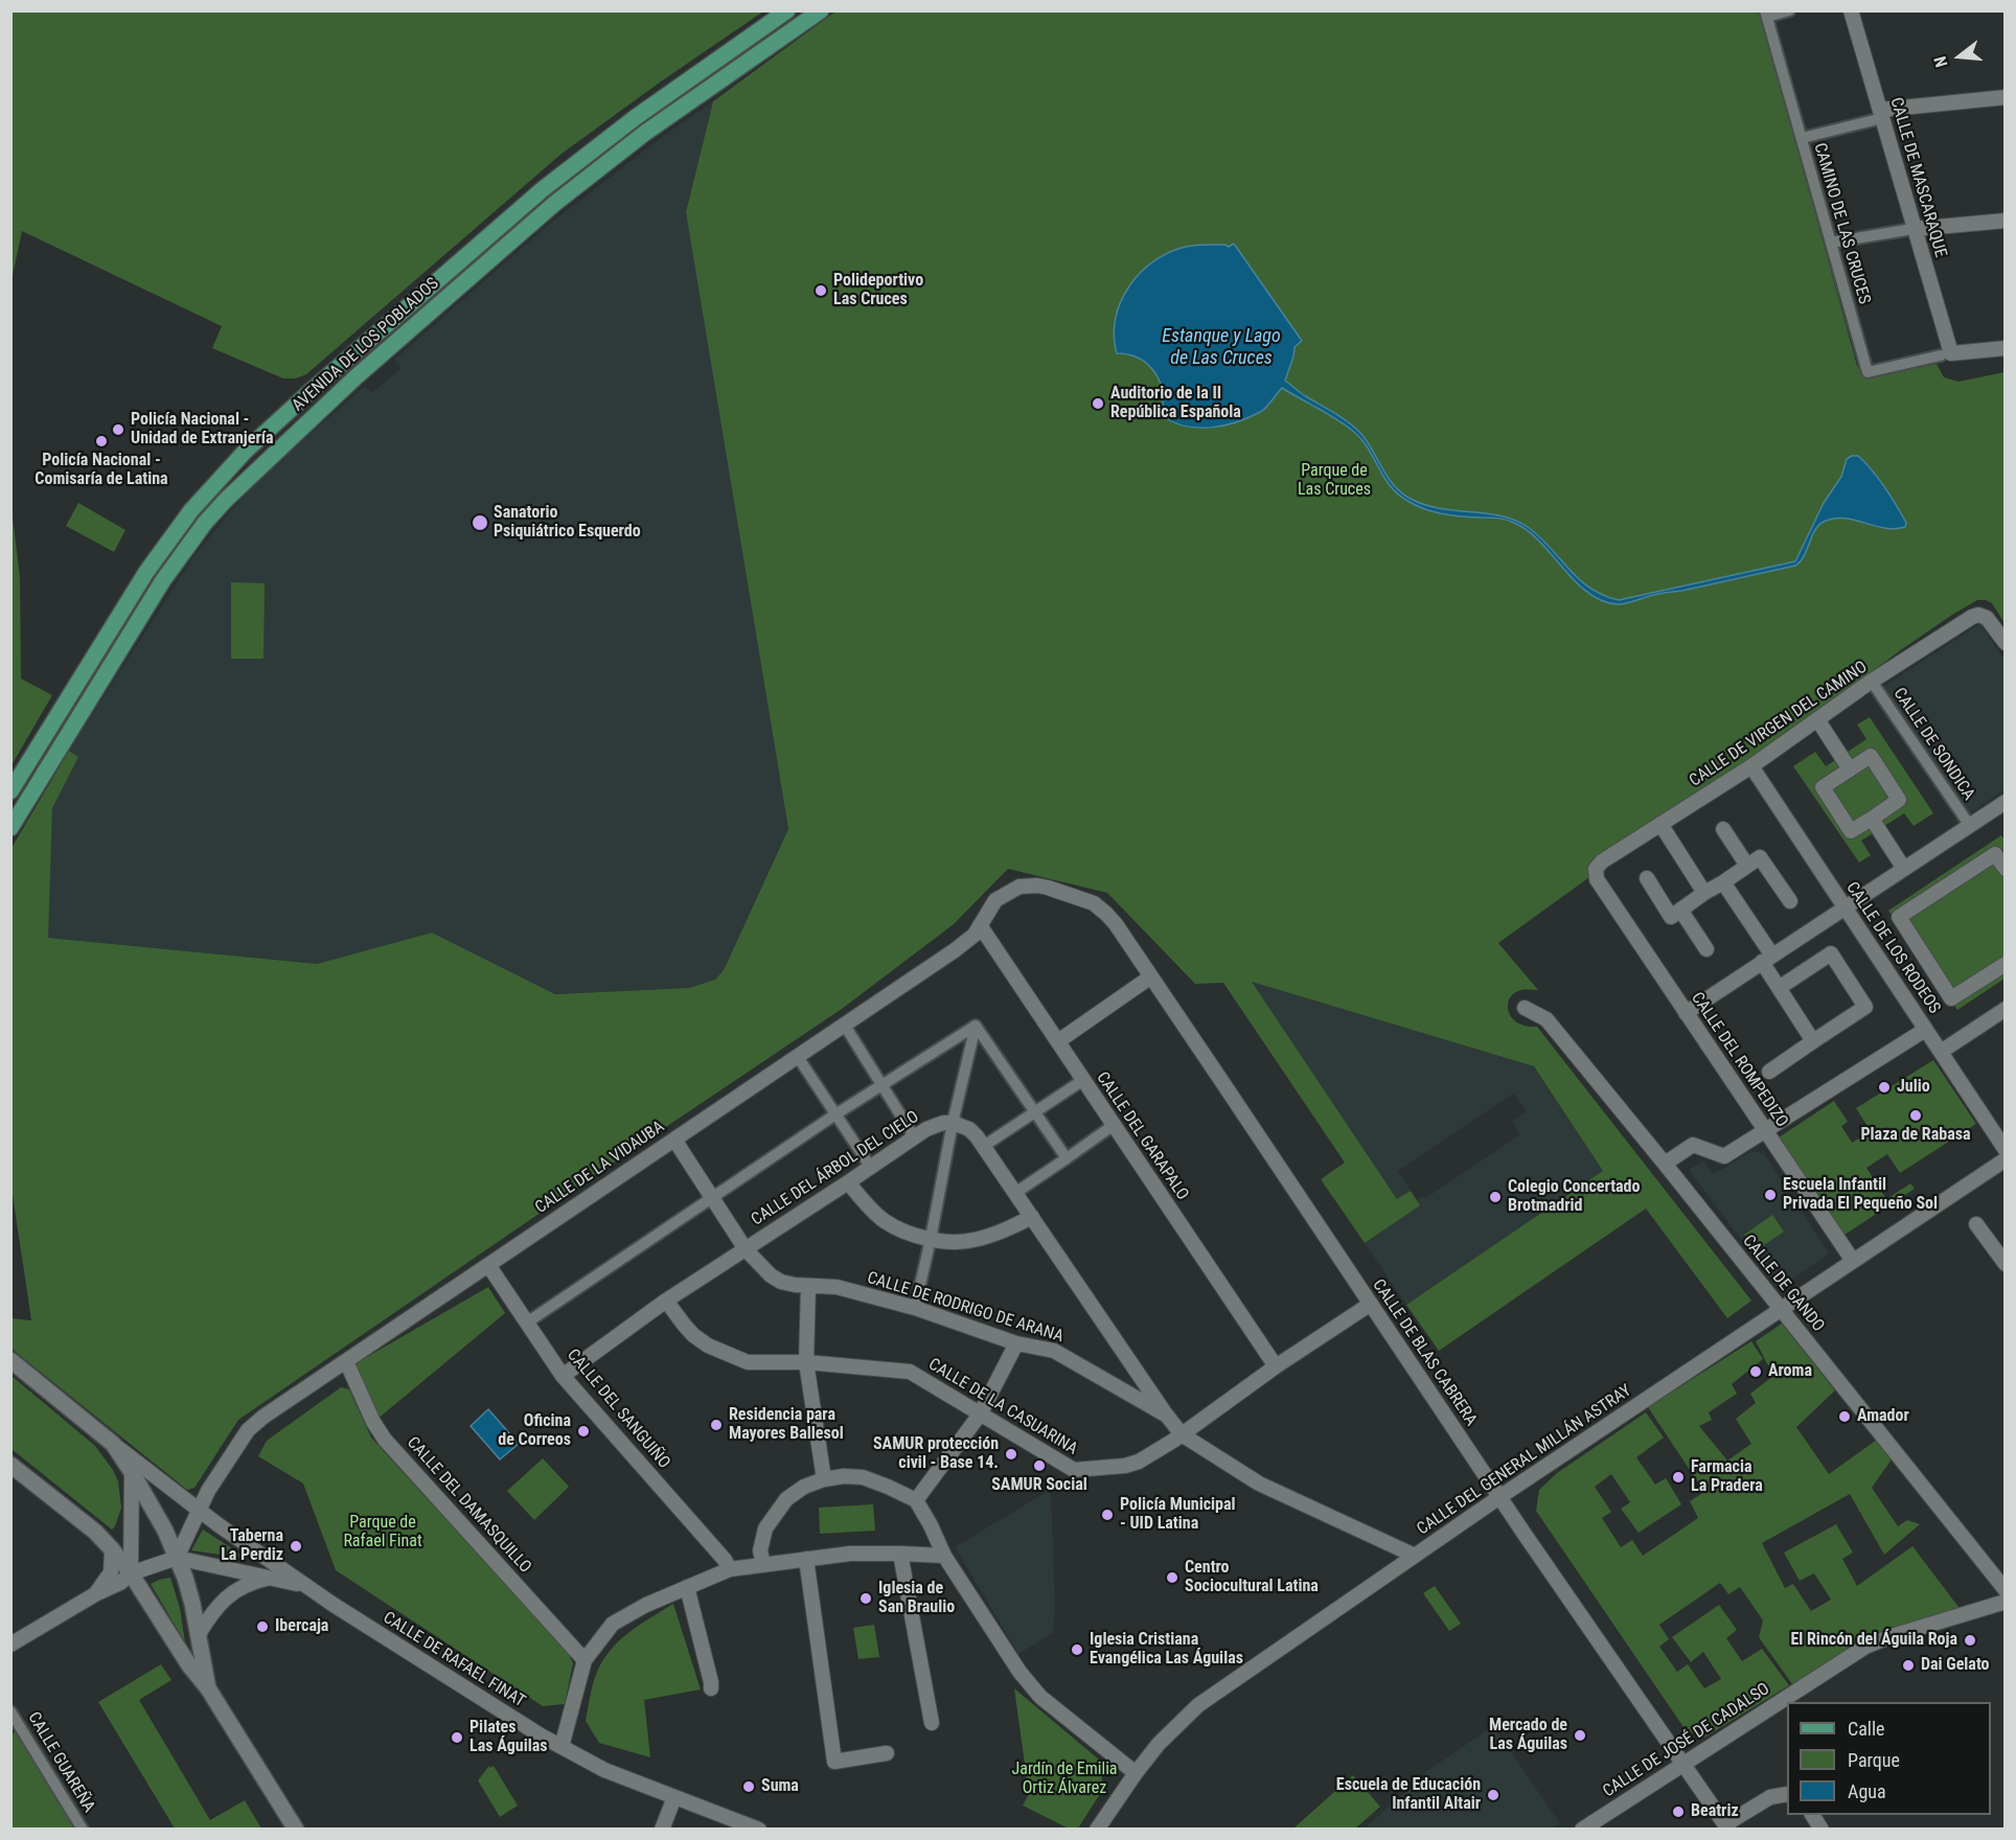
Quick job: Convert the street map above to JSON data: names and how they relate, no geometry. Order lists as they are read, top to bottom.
{
  "streets": {
    "main road": ["AVENIDA DE LOS POBLADOS"],
    "street": [
      "CALLE DE MASCARAQUE",
      "CAMINO DE LAS CRUCES",
      "CALLE DE VIRGEN DEL CAMINO",
      "CALLE DE SONDICA",
      "CALLE DE LOS RODEOS",
      "CALLE DEL ROMPEDIZO",
      "CALLE DEL GARAPALO",
      "CALLE DE LA VIDAUBA",
      "CALLE DEL ÁRBOL DEL CIELO",
      "CALLE DE GANDO",
      "CALLE DE RODRIGO DE ARANA",
      "CALLE DE BLAS CABRERA",
      "CALLE DE LA CASUARINA",
      "CALLE DEL SANGUIÑO",
      "CALLE DEL GENERAL MILLÁN ASTRAY",
      "CALLE DEL DAMASQUILLO",
      "CALLE DE RAFAEL FINAT",
      "CALLE DE JOSÉ DE CADALSO",
      "CALLE GUAREÑA"
    ]
  },
  "crossings": [
    ["CALLE DE MASCARAQUE", "CAMINO DE LAS CRUCES"],
    ["CALLE DE VIRGEN DEL CAMINO", "CALLE DE SONDICA"],
    ["CALLE DE VIRGEN DEL CAMINO", "CALLE DE LOS RODEOS"],
    ["CALLE DE VIRGEN DEL CAMINO", "CALLE DEL ROMPEDIZO"],
    ["CALLE DEL ROMPEDIZO", "CALLE DEL GENERAL MILLÁN ASTRAY"],
    ["CALLE DEL GARAPALO", "CALLE DE LA VIDAUBA"],
    ["CALLE DEL GARAPALO", "CALLE DE LA CASUARINA"],
    ["CALLE DE LA VIDAUBA", "CALLE DE RODRIGO DE ARANA"],
    ["CALLE DE LA VIDAUBA", "CALLE DE BLAS CABRERA"],
    ["CALLE DE LA VIDAUBA", "CALLE DEL SANGUIÑO"],
    ["CALLE DE LA VIDAUBA", "CALLE DEL DAMASQUILLO"],
    ["CALLE DE LA VIDAUBA", "CALLE DE RAFAEL FINAT"],
    ["CALLE DEL ÁRBOL DEL CIELO", "CALLE DE RODRIGO DE ARANA"],
    ["CALLE DEL ÁRBOL DEL CIELO", "CALLE DE LA CASUARINA"],
    ["CALLE DEL ÁRBOL DEL CIELO", "CALLE DEL SANGUIÑO"],
    ["CALLE DE GANDO", "CALLE DEL GENERAL MILLÁN ASTRAY"],
    ["CALLE DE RODRIGO DE ARANA", "CALLE DE LA CASUARINA"],
    ["CALLE DE RODRIGO DE ARANA", "CALLE DEL GENERAL MILLÁN ASTRAY"],
    ["CALLE DE BLAS CABRERA", "CALLE DE LA CASUARINA"],
    ["CALLE DE BLAS CABRERA", "CALLE DEL GENERAL MILLÁN ASTRAY"],
    ["CALLE DE BLAS CABRERA", "CALLE DE JOSÉ DE CADALSO"]
  ],
  "water": ["Estanque y Lago de Las Cruces"],
  "parks": ["Parque de Las Cruces", "Parque de Rafael Finat", "Jardín de Emilia Ortiz Álvarez"],
  "places": [
    "Polideportivo Las Cruces",
    "Auditorio de la II República Española",
    "Policía Nacional - Unidad de Extranjería",
    "Policía Nacional - Comisaría de Latina",
    "Sanatorio Psiquiátrico Esquerdo",
    "Julio",
    "Plaza de Rabasa",
    "Escuela Infantil Privada El Pequeño Sol",
    "Colegio Concertado Brotmadrid",
    "Aroma",
    "Amador",
    "Residencia para Mayores Ballesol",
    "Oficina de Correos",
    "SAMUR protección civil - Base 14.",
    "SAMUR Social",
    "Farmacia La Pradera",
    "Policía Municipal - UID Latina",
    "Taberna La Perdiz",
    "Centro Sociocultural Latina",
    "Iglesia de San Braulio",
    "Ibercaja",
    "El Rincón del Águila Roja",
    "Iglesia Cristiana Evangélica Las Águilas",
    "Dai Gelato",
    "Mercado de Las Águilas",
    "Pilates Las Águilas",
    "Suma",
    "Escuela de Educación Infantil Altair",
    "Beatriz"
  ],
  "legend": ["Calle", "Parque", "Agua"],
  "north": "left"
}
